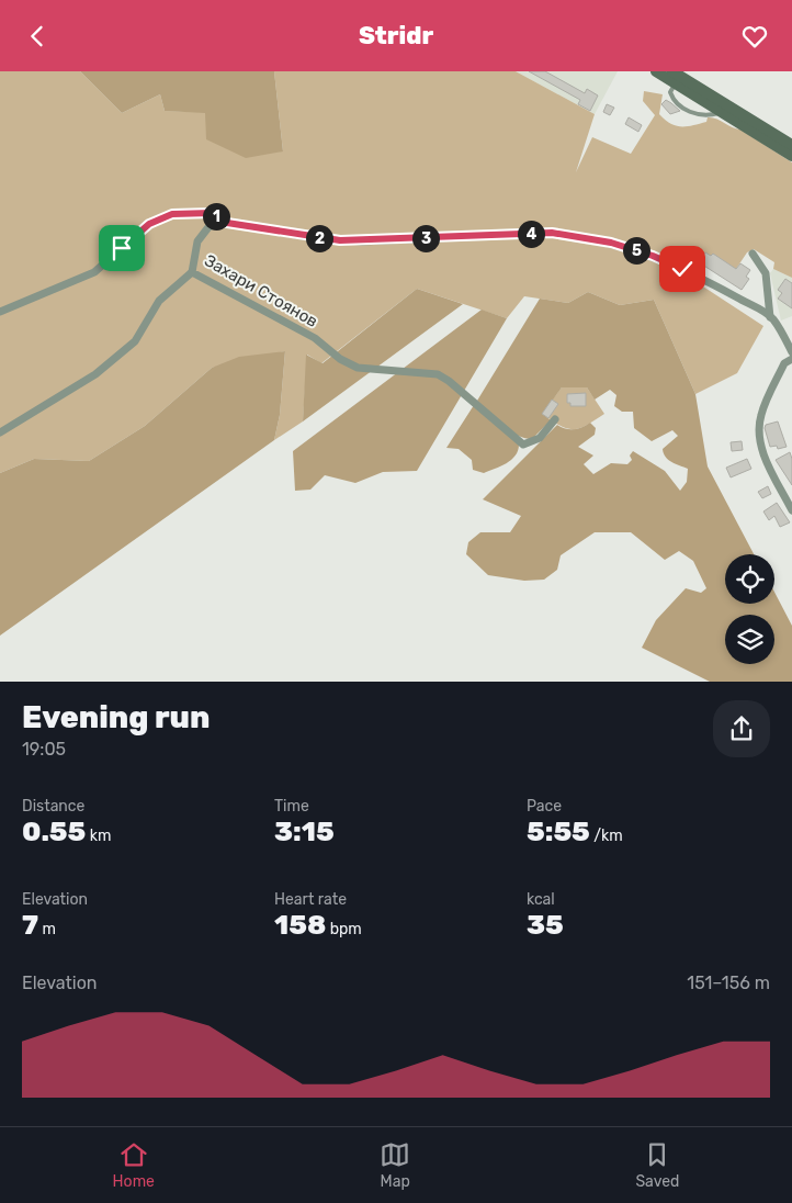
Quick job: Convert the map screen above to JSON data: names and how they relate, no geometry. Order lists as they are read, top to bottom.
{
  "streets": {
    "street": ["Захари Стоянов"]
  },
  "page": {
    "header": "Stridr",
    "pins": [
      "1",
      "4",
      "2",
      "3",
      "5"
    ],
    "heading": ["Evening run", "19:05"],
    "stats": [
      ["Distance", "0.55 km"],
      ["Time", "3:15"],
      ["Pace", "5:55 /km"],
      ["Elevation", "7 m"],
      ["Heart rate", "158 bpm"],
      ["kcal", "35"]
    ],
    "chart": ["Elevation", "151–156 m"],
    "tabs": ["Home", "Map", "Saved"]
  }
}
